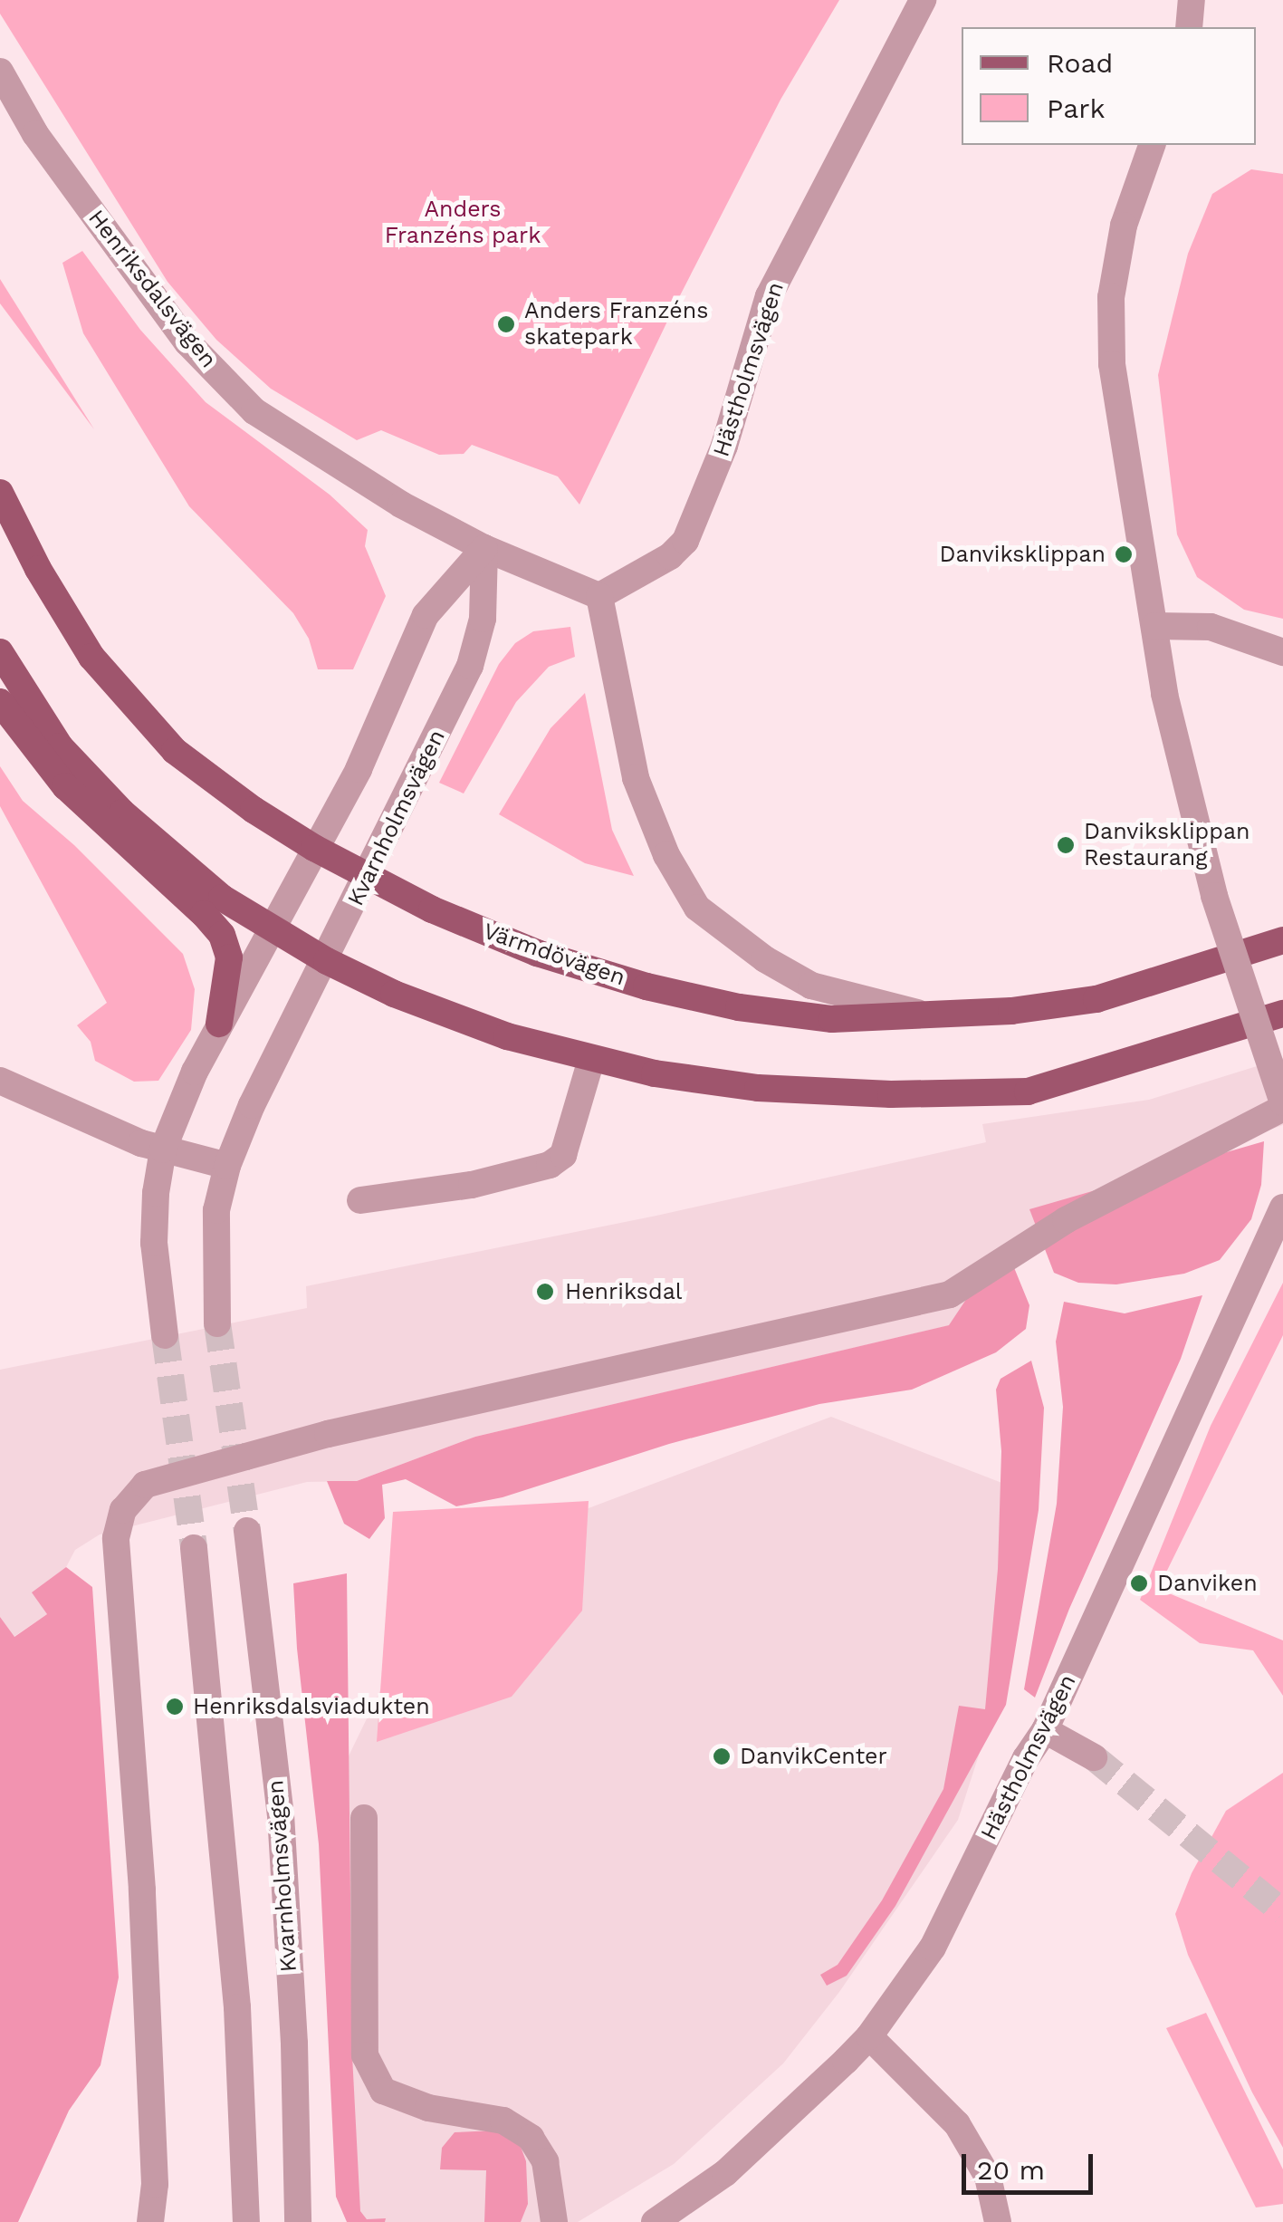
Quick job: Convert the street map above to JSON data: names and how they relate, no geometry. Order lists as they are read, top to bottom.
{
  "streets": {
    "main road": ["Värmdövägen"],
    "street": ["Henriksdalsvägen", "Hästholmsvägen", "Kvarnholmsvägen"]
  },
  "crossings": [
    ["Henriksdalsvägen", "Kvarnholmsvägen"],
    ["Kvarnholmsvägen", "Värmdövägen"]
  ],
  "parks": ["Anders Franzéns park"],
  "places": [
    "Anders Franzéns skatepark",
    "Danviksklippan",
    "Danviksklippan Restaurang",
    "Henriksdal",
    "Danviken",
    "Henriksdalsviadukten",
    "DanvikCenter"
  ],
  "legend": ["Road", "Park"],
  "scale_bar": "20 m"
}
